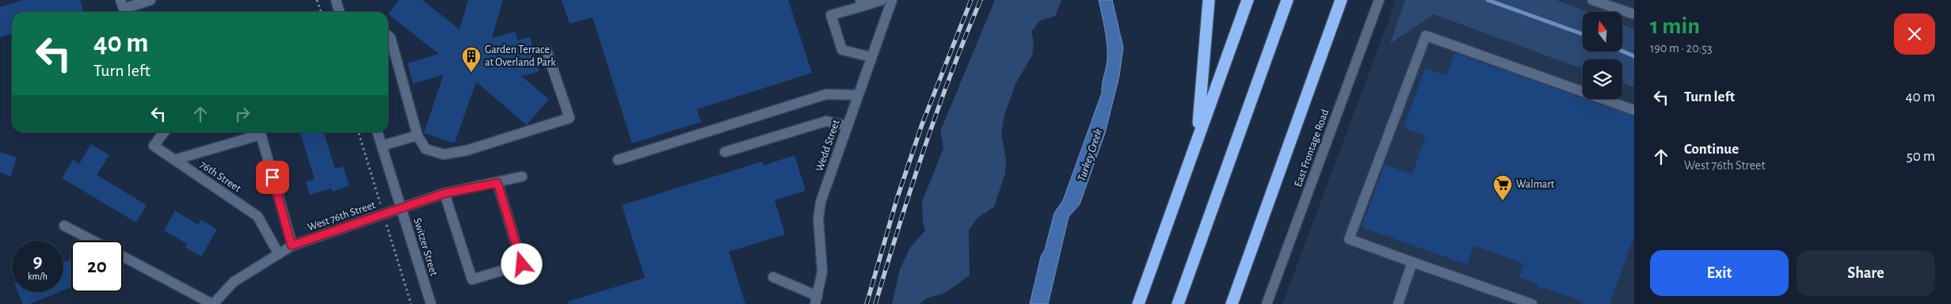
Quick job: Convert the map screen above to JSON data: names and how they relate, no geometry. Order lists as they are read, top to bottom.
{
  "streets": {
    "street": [
      "Wedd Street",
      "East Frontage Road",
      "76th Street",
      "West 76th Street",
      "Switzer Street"
    ]
  },
  "crossings": [
    ["76th Street", "West 76th Street"],
    ["West 76th Street", "Switzer Street"]
  ],
  "water": ["Turkey Creek"],
  "places": {
    "building": ["Garden Terrace at Overland Park"],
    "supermarket": ["Walmart"]
  },
  "north": "top",
  "page": {
    "heading": ["1 min", "190 m · 20:53"],
    "turn": ["40 m", "Turn left"],
    "list": [
      {
        "name": "Turn left",
        "value": "40 m"
      },
      {
        "name": "Continue",
        "note": "West 76th Street",
        "value": "50 m"
      }
    ],
    "speed": "9 km/h",
    "limit": "20",
    "buttons": ["Exit", "Share"]
  }
}
